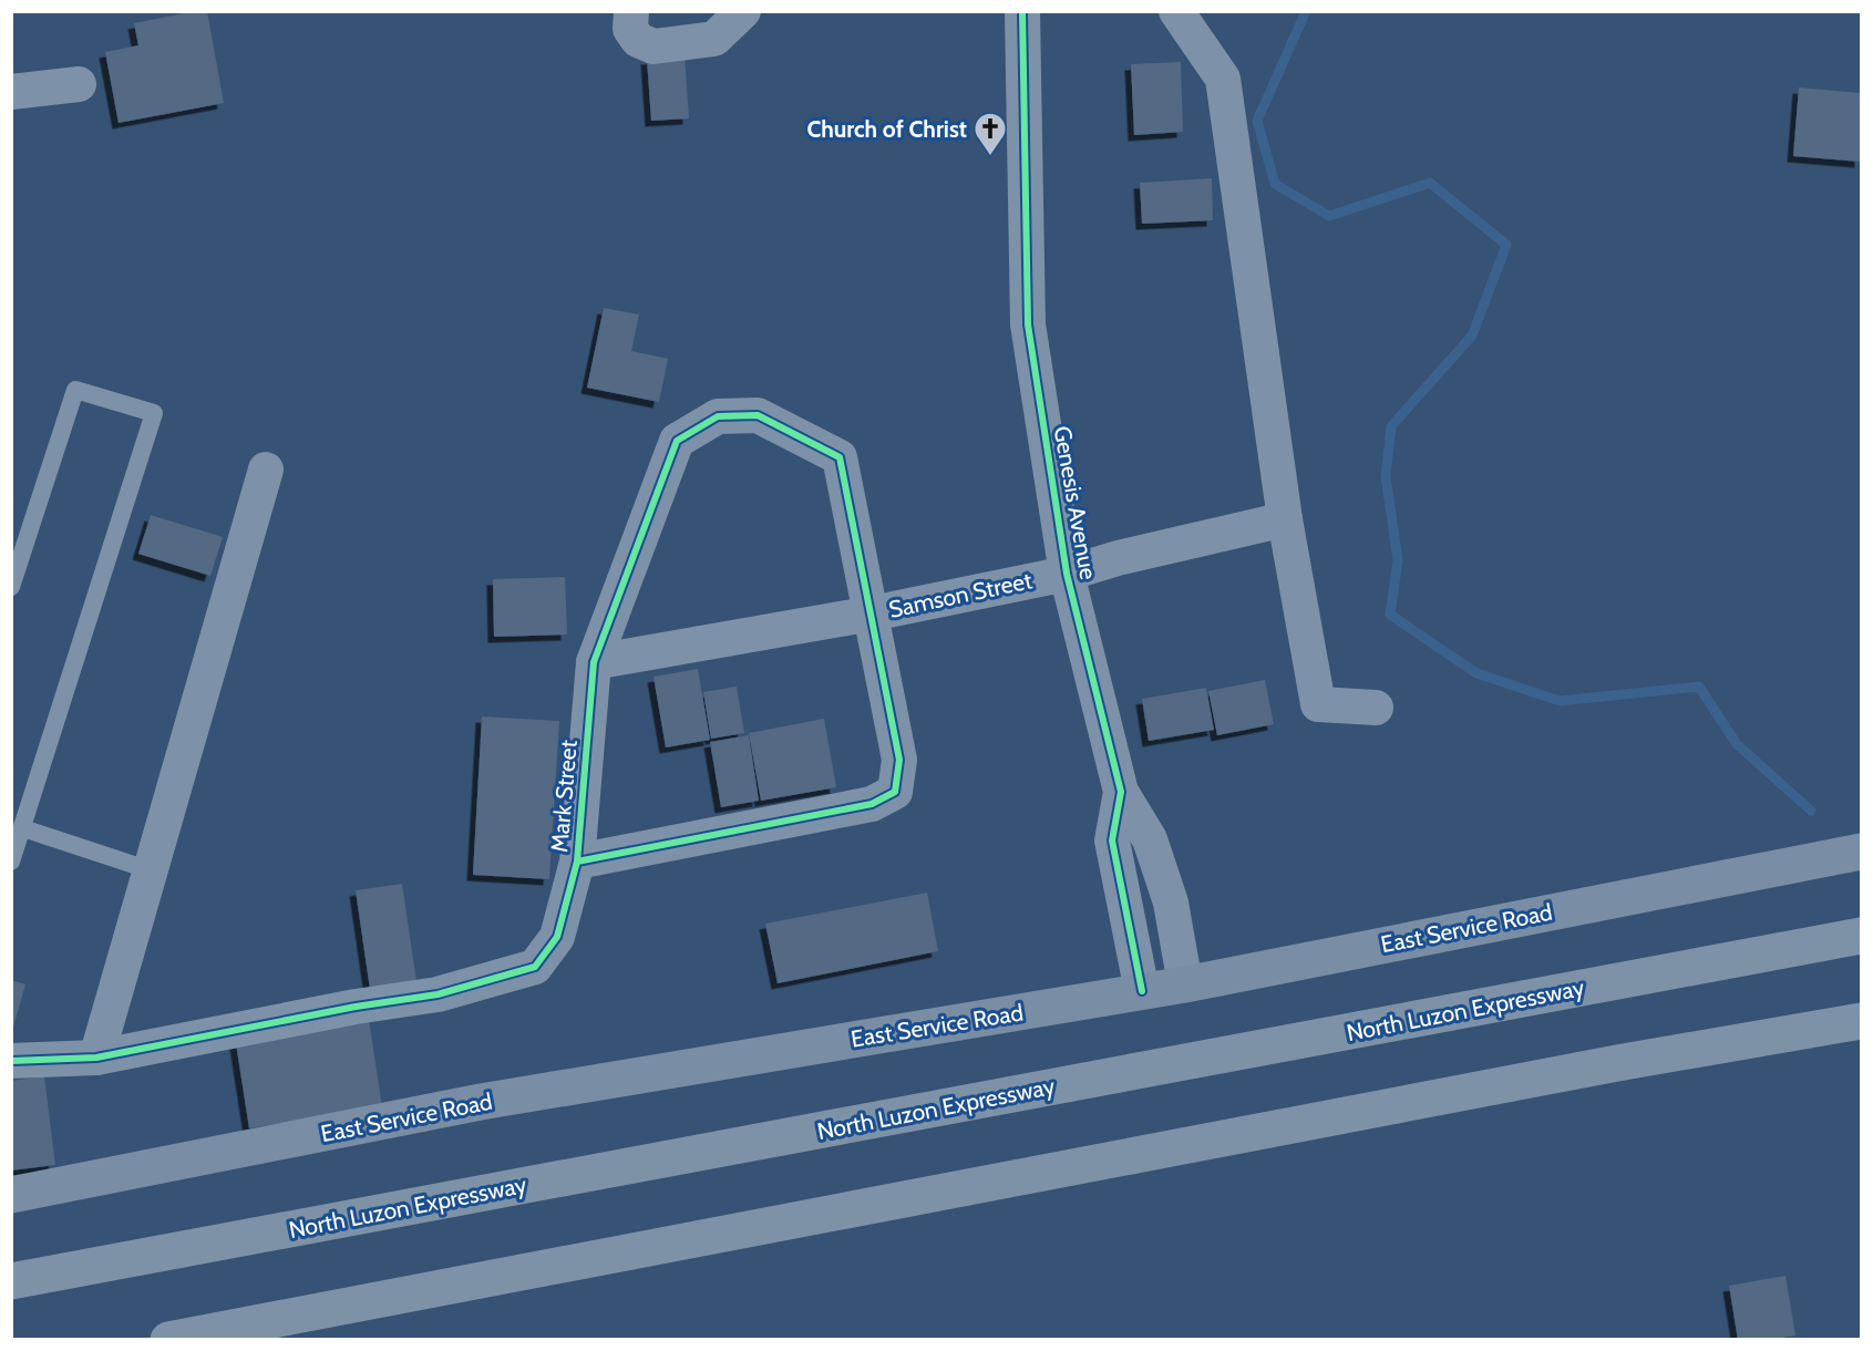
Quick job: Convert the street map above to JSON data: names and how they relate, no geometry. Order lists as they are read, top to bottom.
{
  "streets": {
    "highway": ["North Luzon Expressway"],
    "main road": ["East Service Road"],
    "street": ["Genesis Avenue", "Samson Street", "Mark Street"]
  },
  "crossings": [
    ["Genesis Avenue", "Samson Street"],
    ["Genesis Avenue", "East Service Road"],
    ["Samson Street", "Mark Street"]
  ],
  "places": {
    "church": ["Church of Christ"]
  }
}
